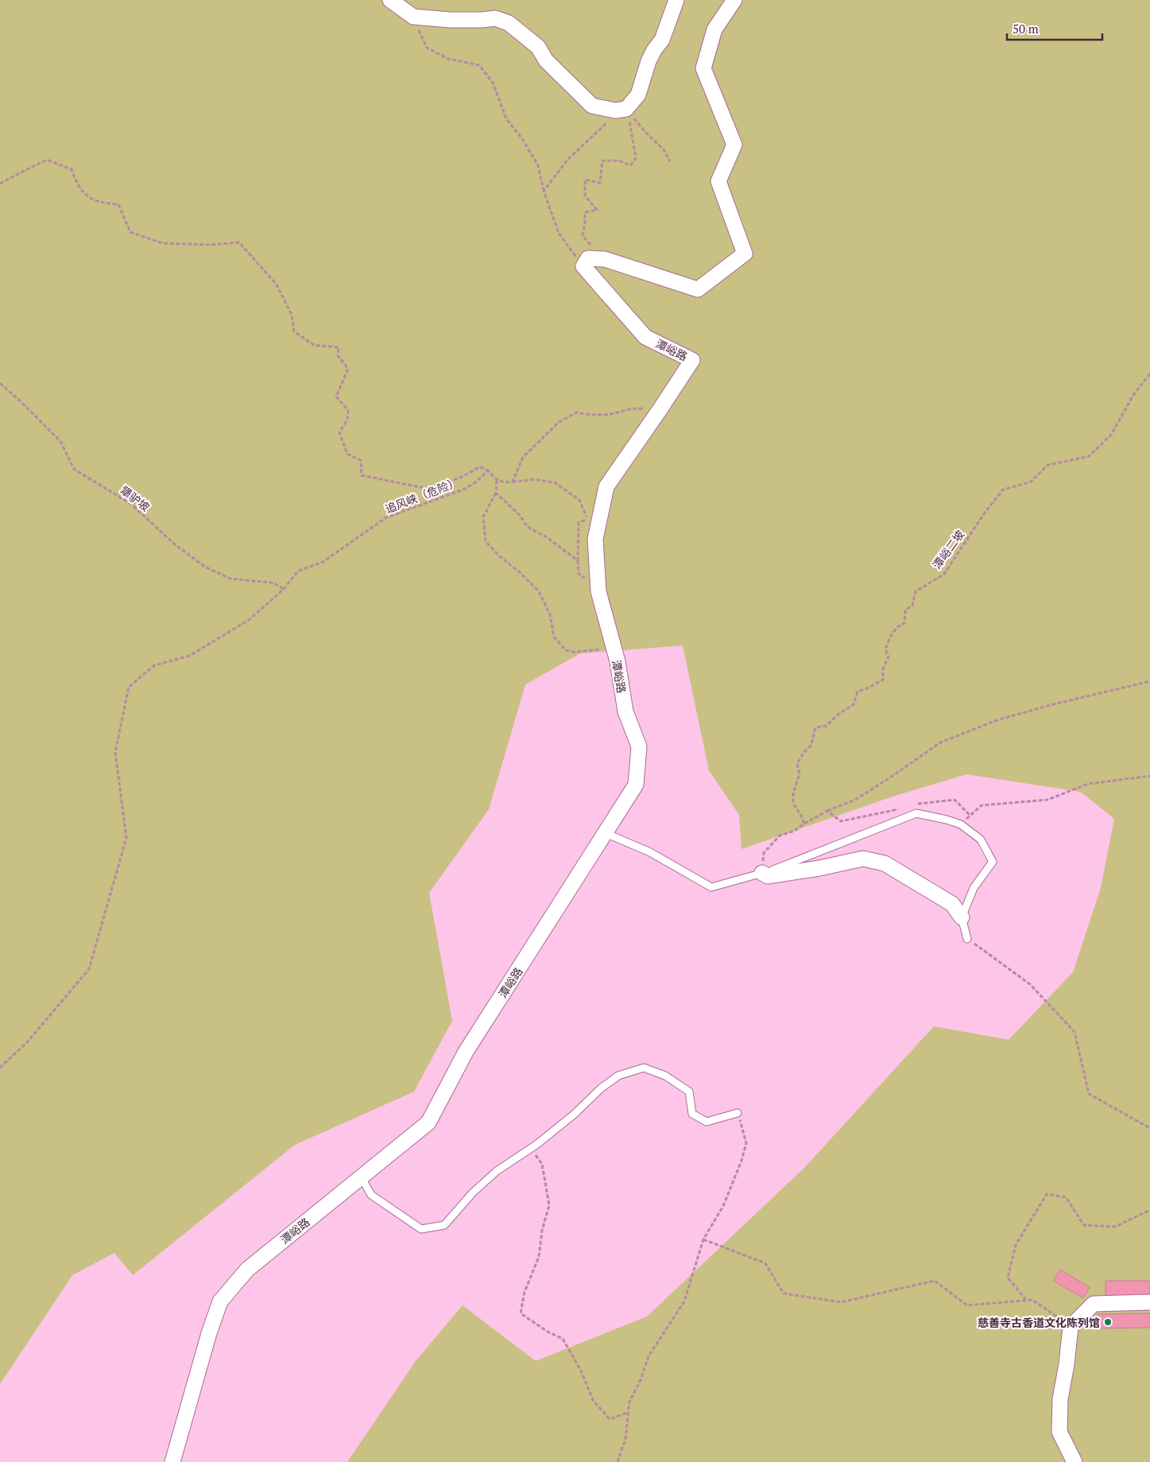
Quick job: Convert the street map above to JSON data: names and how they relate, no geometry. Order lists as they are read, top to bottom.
{
  "streets": {
    "street": ["潭峪路"],
    "path": ["追风峡（危险）", "犟驴坡", "潭峪二坡"]
  },
  "crossings": [
    ["追风峡（危险）", "犟驴坡"]
  ],
  "places": ["慈善寺古香道文化陈列馆"],
  "scale_bar": "50 m"
}
